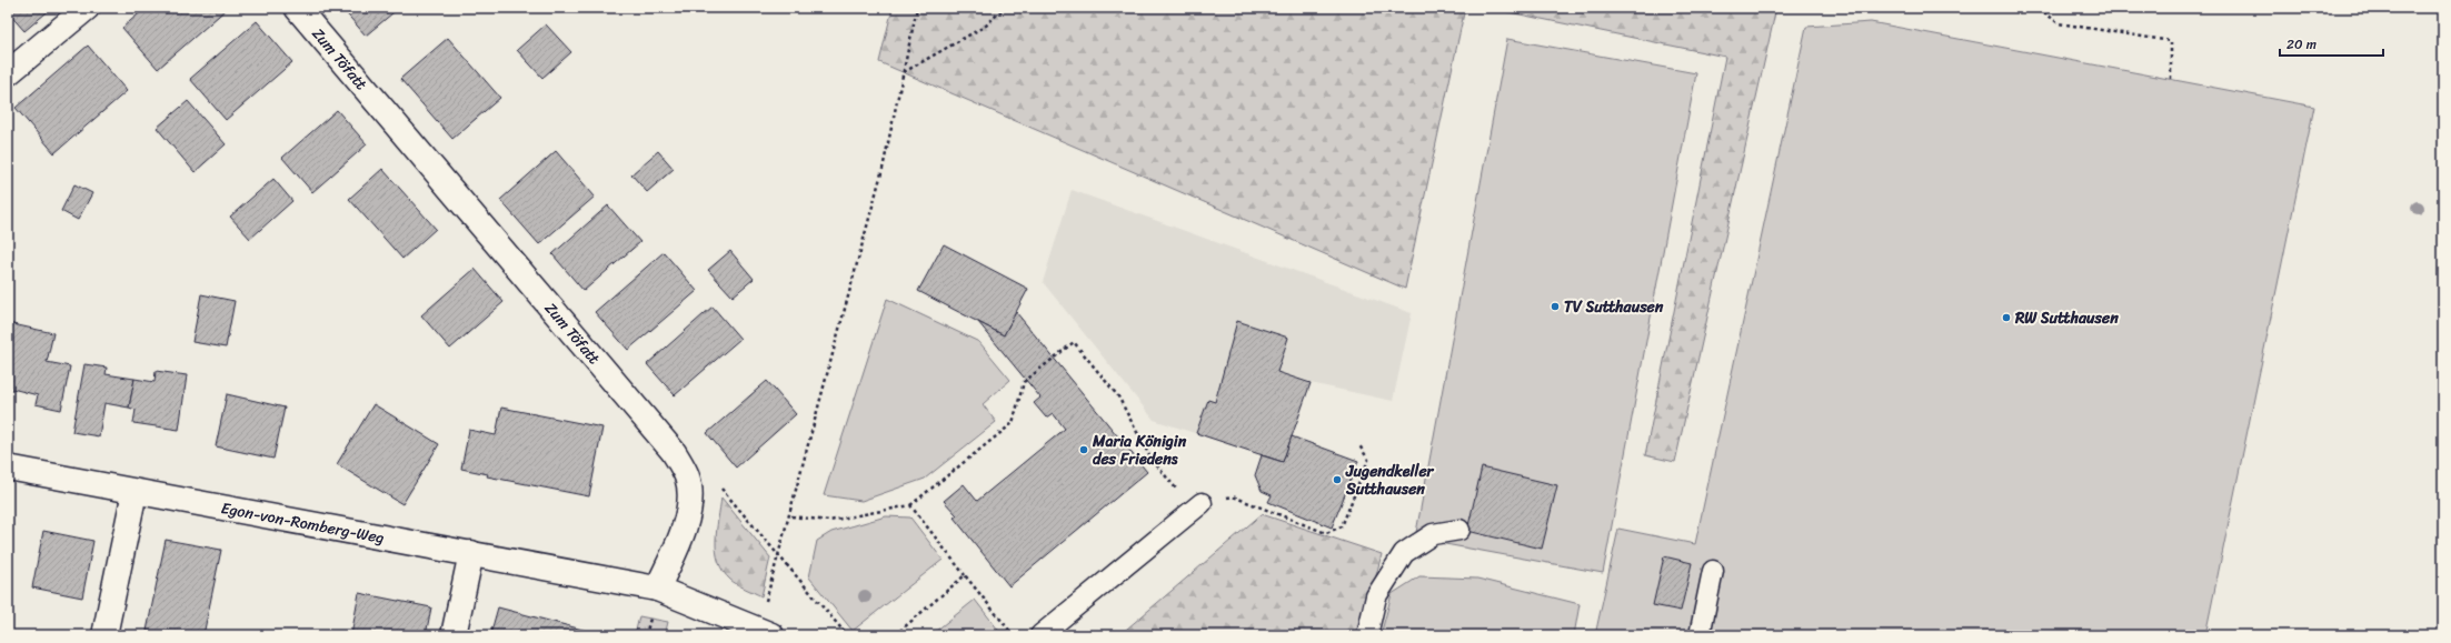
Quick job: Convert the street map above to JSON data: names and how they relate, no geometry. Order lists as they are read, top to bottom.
{
  "streets": {
    "street": ["Zum Töfatt", "Egon-von-Romberg-Weg"]
  },
  "crossings": [
    ["Zum Töfatt", "Egon-von-Romberg-Weg"]
  ],
  "places": [
    "TV Sutthausen",
    "RW Sutthausen",
    "Maria Königin des Friedens",
    "Jugendkeller Sutthausen"
  ],
  "scale_bar": "20 m"
}
